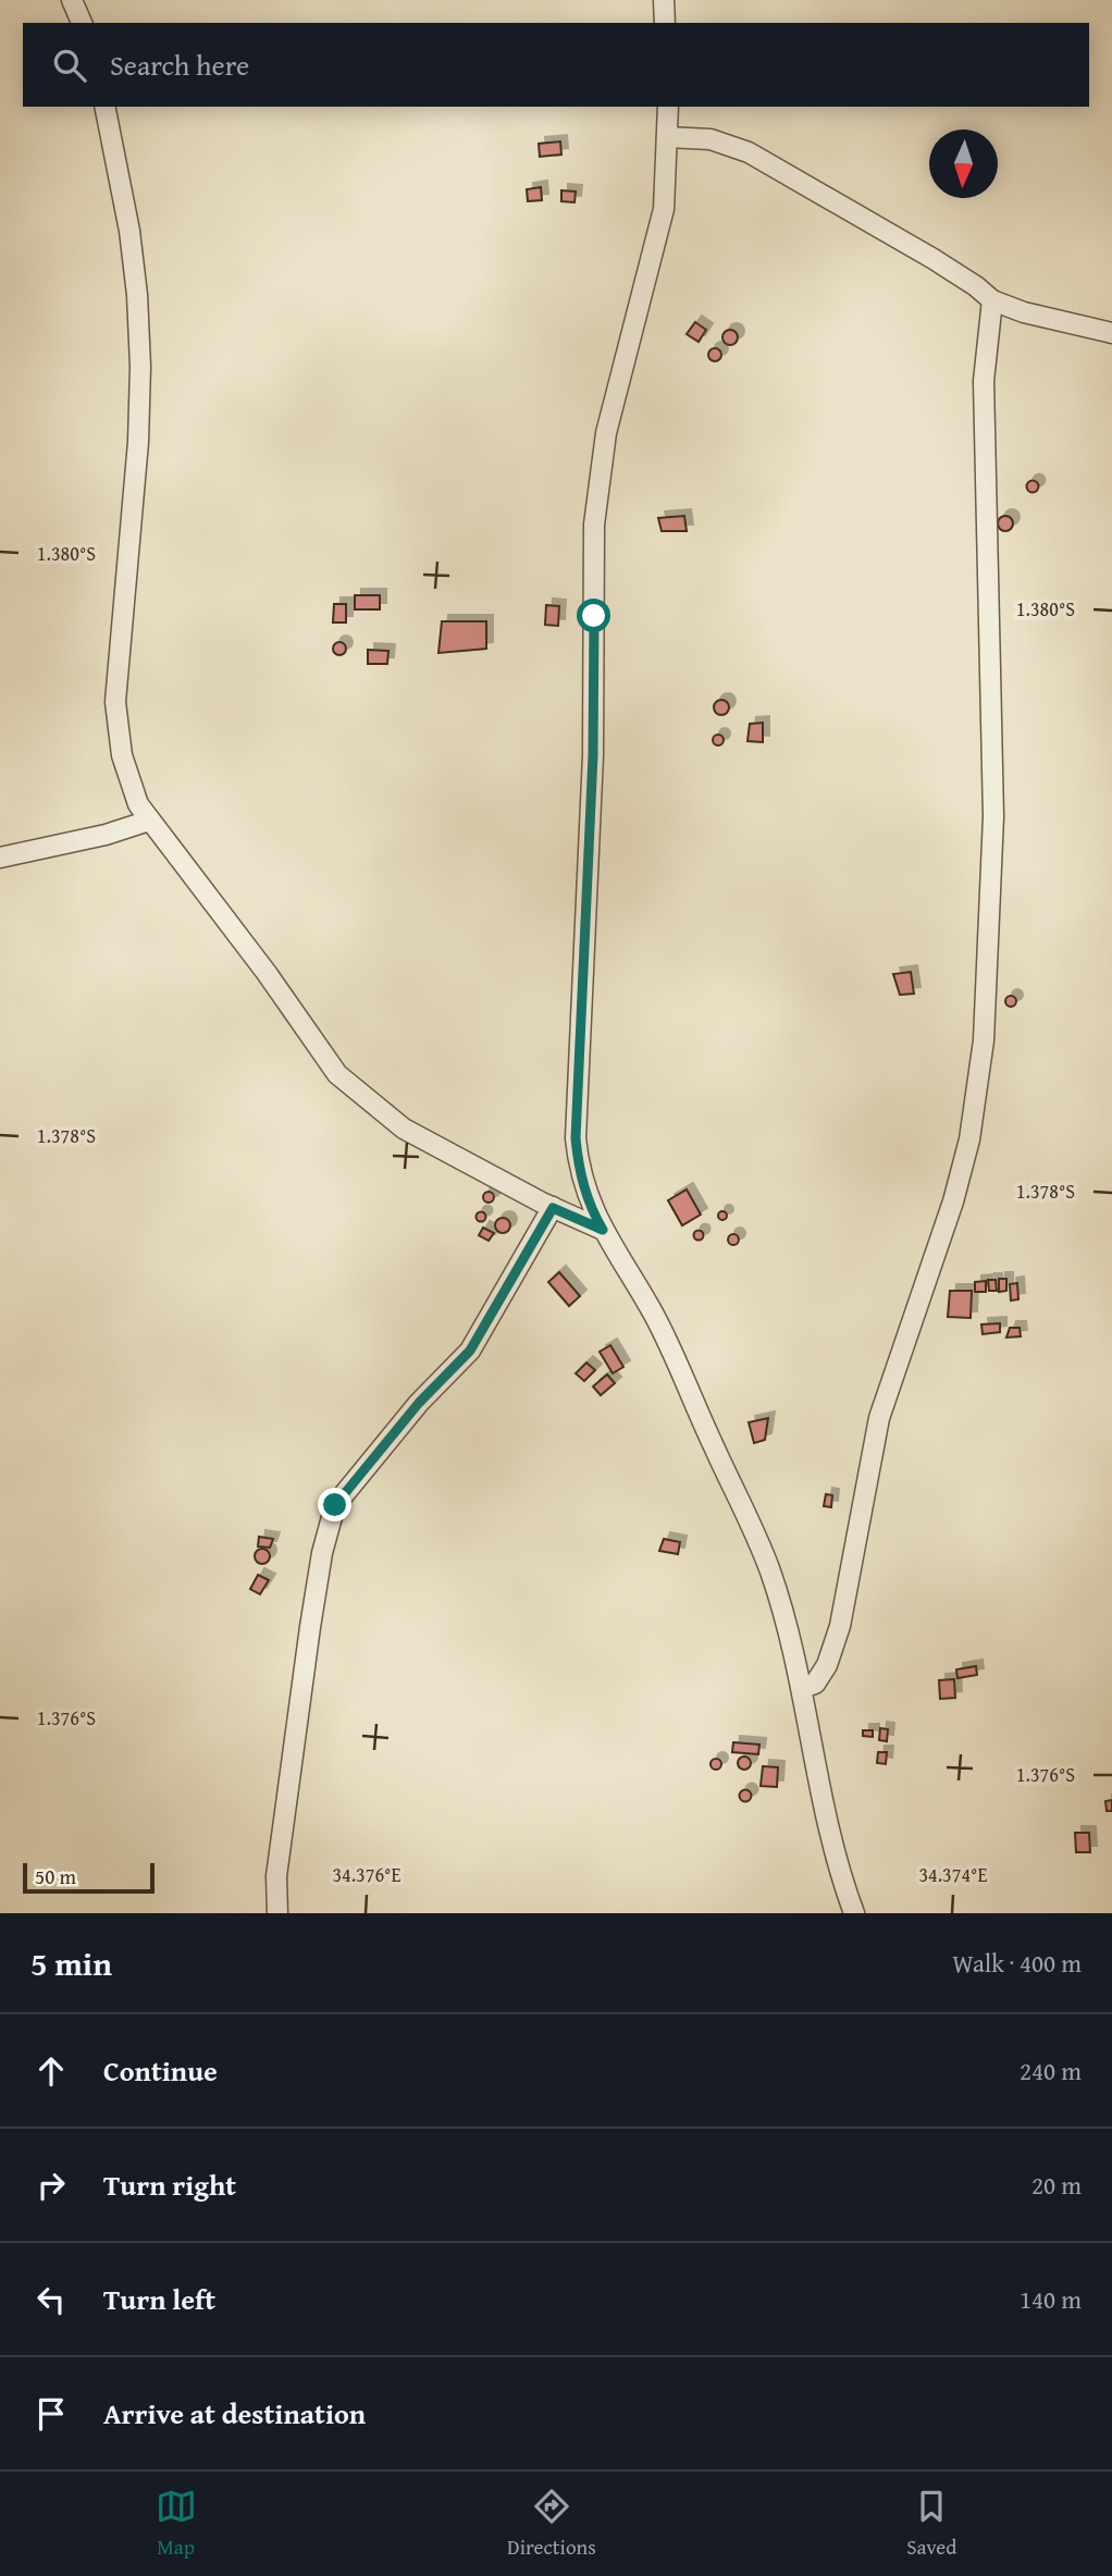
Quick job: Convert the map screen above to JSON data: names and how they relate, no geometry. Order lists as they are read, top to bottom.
{
  "scale_bar": "50 m",
  "north": "bottom",
  "page": {
    "search": "Search here",
    "scale": "50 m",
    "heading": ["5 min", "Walk · 400 m"],
    "list": [
      ["Continue", "240 m"],
      ["Turn right", "20 m"],
      ["Turn left", "140 m"],
      "Arrive at destination"
    ],
    "nav": ["Map", "Directions", "Saved"]
  },
  "coordinates": [
    "1.380°S",
    "1.378°S",
    "1.376°S",
    "34.376°E",
    "34.374°E"
  ]
}
